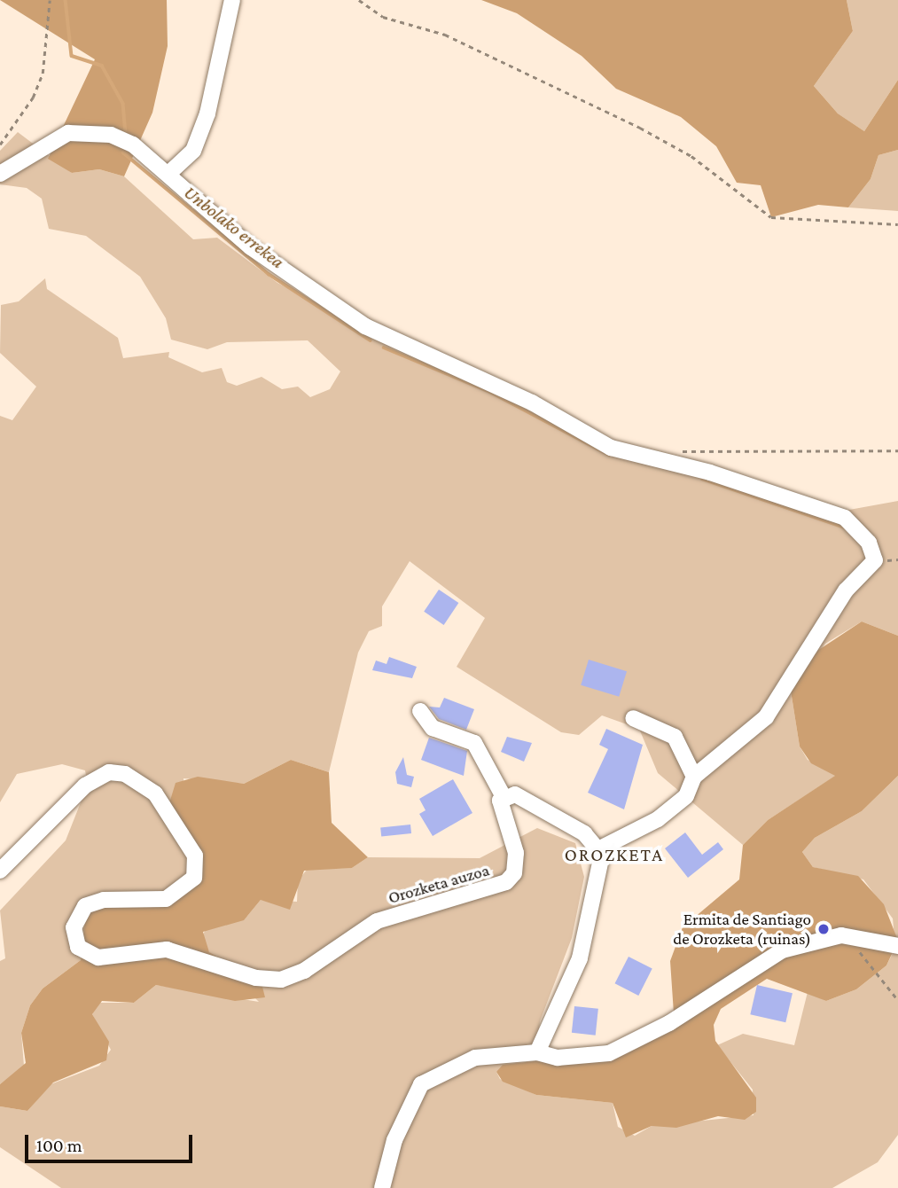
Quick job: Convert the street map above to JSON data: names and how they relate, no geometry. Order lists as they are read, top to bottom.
{
  "streets": {
    "street": ["Orozketa auzoa"]
  },
  "districts": ["OROZKETA"],
  "water": ["Unbolako errekea"],
  "places": ["Ermita de Santiago de Orozketa (ruinas)"],
  "scale_bar": "100 m"
}
